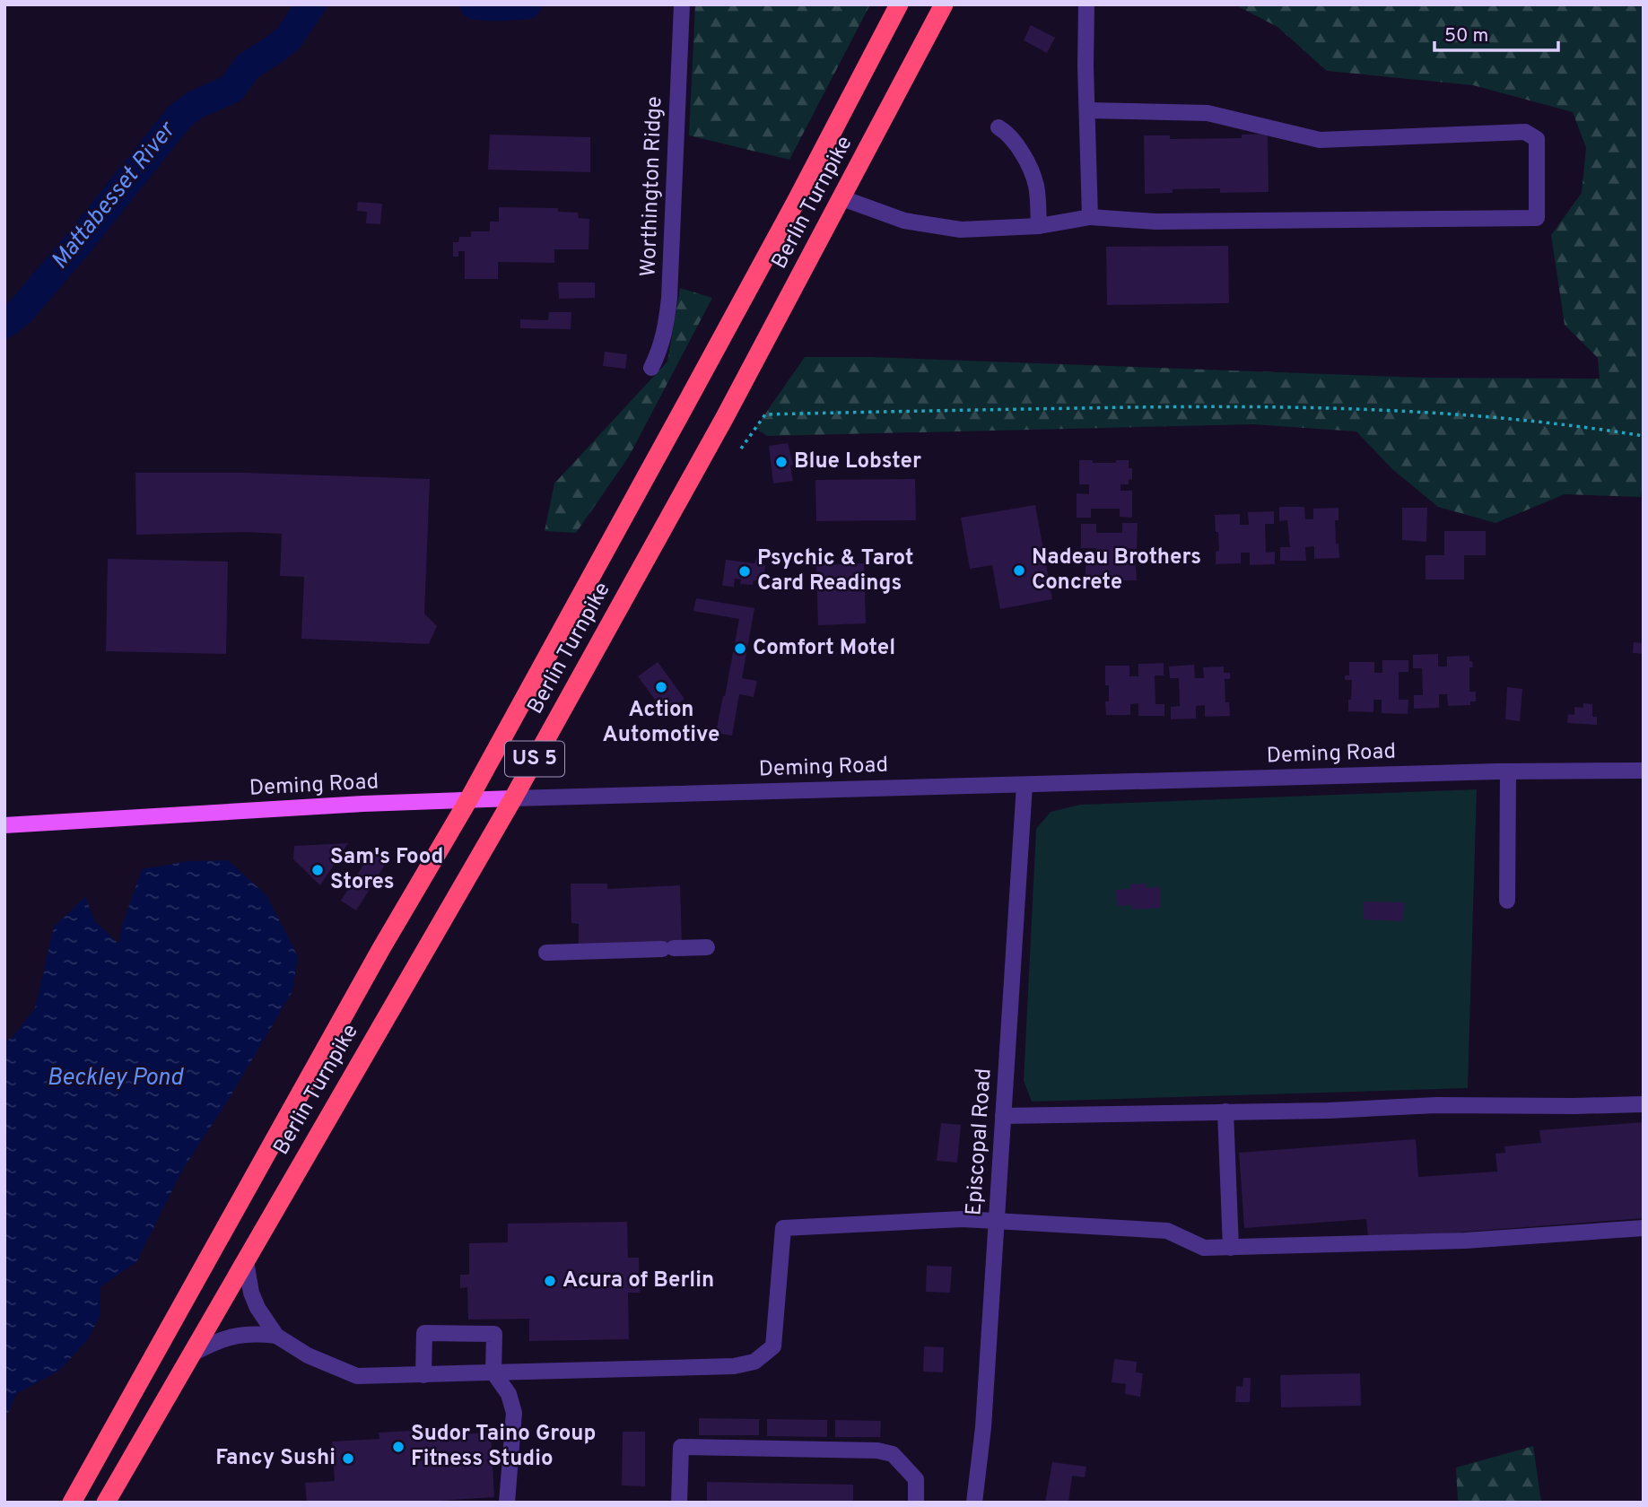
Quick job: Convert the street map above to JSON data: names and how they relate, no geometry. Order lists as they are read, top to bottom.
{
  "streets": {
    "highway": ["Berlin Turnpike", "US 5"],
    "main road": ["Deming Road"],
    "street": ["Worthington Ridge", "Episcopal Road"]
  },
  "crossings": [
    ["Berlin Turnpike", "Deming Road"],
    ["Deming Road", "Episcopal Road"]
  ],
  "water": ["Mattabesset River", "Beckley Pond"],
  "places": [
    "Blue Lobster",
    "Nadeau Brothers Concrete",
    "Psychic & Tarot Card Readings",
    "Comfort Motel",
    "Action Automotive",
    "Sam's Food Stores",
    "Acura of Berlin",
    "Sudor Taino Group Fitness Studio",
    "Fancy Sushi"
  ],
  "scale_bar": "50 m"
}
